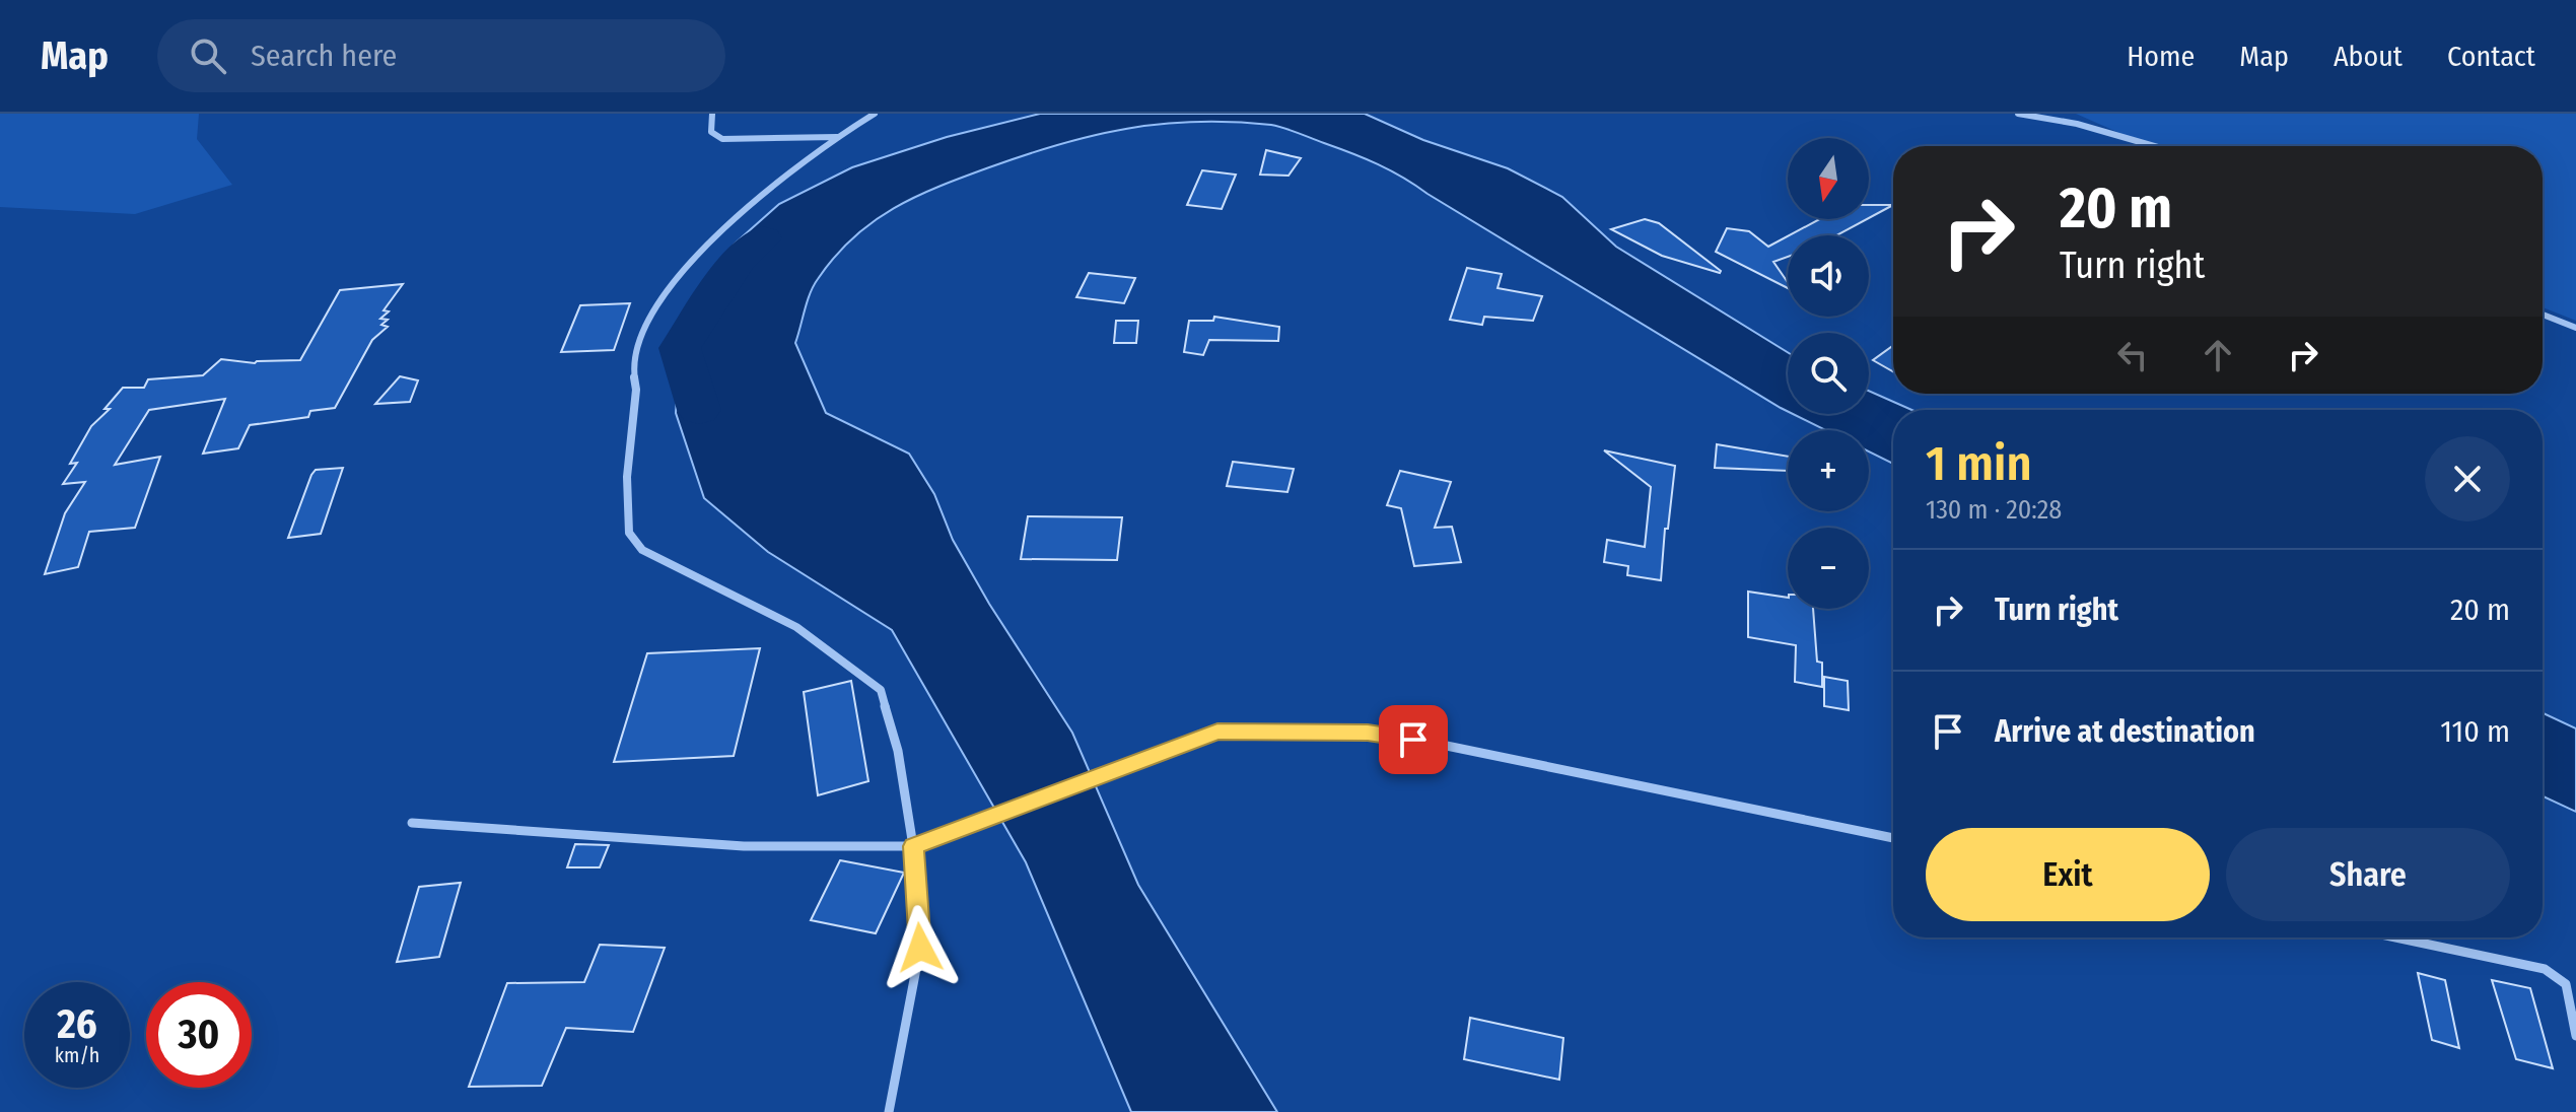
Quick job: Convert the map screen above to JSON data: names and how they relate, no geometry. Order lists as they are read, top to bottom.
{
  "north": "bottom",
  "page": {
    "header": "Map",
    "search": "Search here",
    "nav": [
      "Home",
      "Map",
      "About",
      "Contact"
    ],
    "map_buttons": ["+", "−"],
    "turn": ["20 m", "Turn right"],
    "heading": ["1 min", "130 m · 20:28"],
    "list": [
      {
        "name": "Turn right",
        "value": "20 m"
      },
      {
        "name": "Arrive at destination",
        "value": "110 m"
      }
    ],
    "buttons": ["Exit", "Share"],
    "speed": "26 km/h",
    "limit": "30"
  }
}
